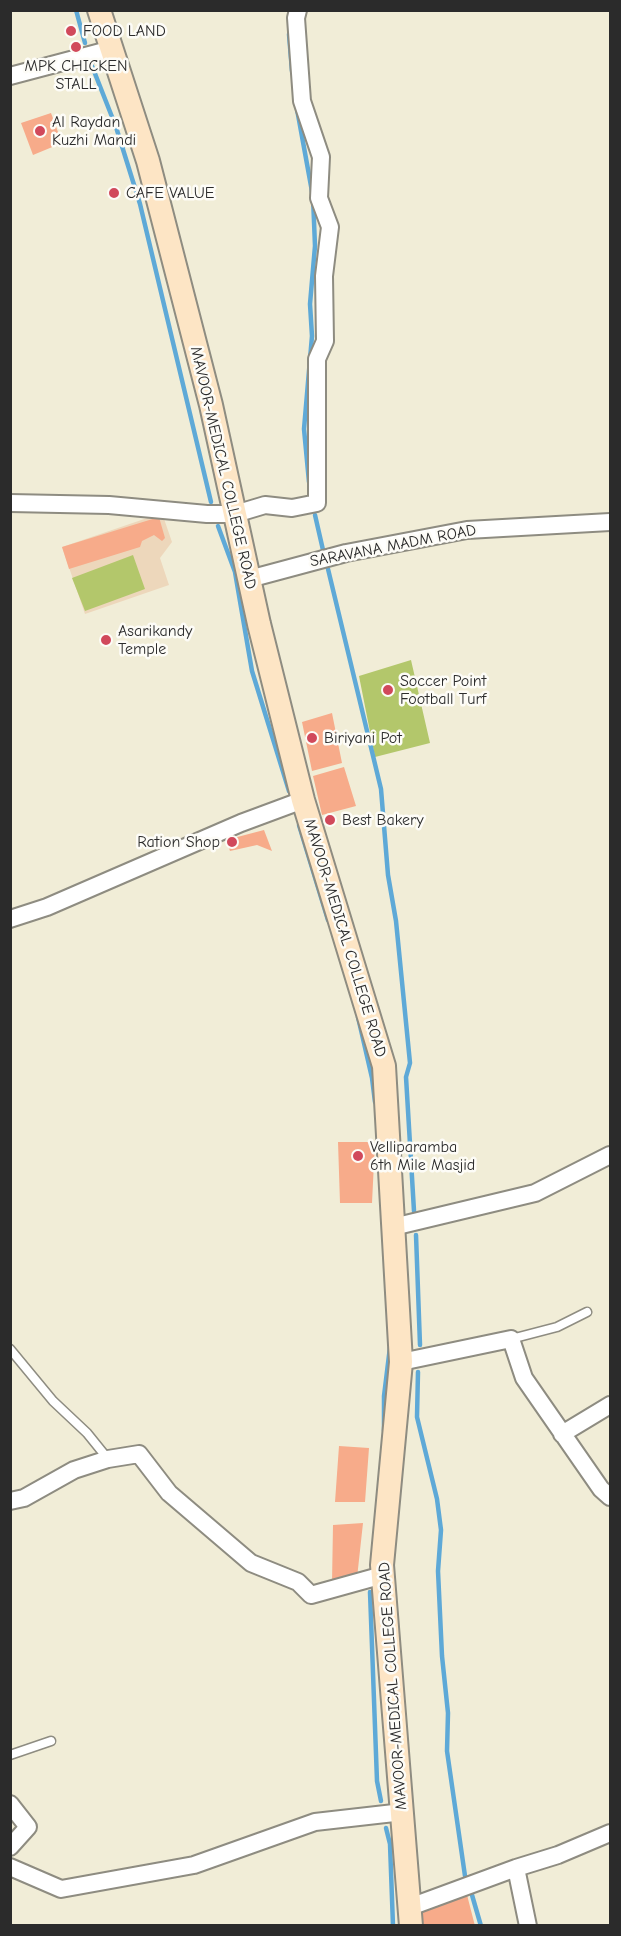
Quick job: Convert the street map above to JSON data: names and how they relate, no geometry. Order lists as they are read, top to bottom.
{
  "streets": {
    "main road": ["MAVOOR-MEDICAL COLLEGE ROAD"],
    "street": ["SARAVANA MADM ROAD"]
  },
  "crossings": [
    ["MAVOOR-MEDICAL COLLEGE ROAD", "SARAVANA MADM ROAD"]
  ],
  "places": [
    "FOOD LAND",
    "MPK CHICKEN STALL",
    "Al Raydan Kuzhi Mandi",
    "CAFE VALUE",
    "Asarikandy Temple",
    "Soccer Point Football Turf",
    "Biriyani Pot",
    "Best Bakery",
    "Ration Shop",
    "Velliparamba 6th Mile Masjid"
  ]
}
